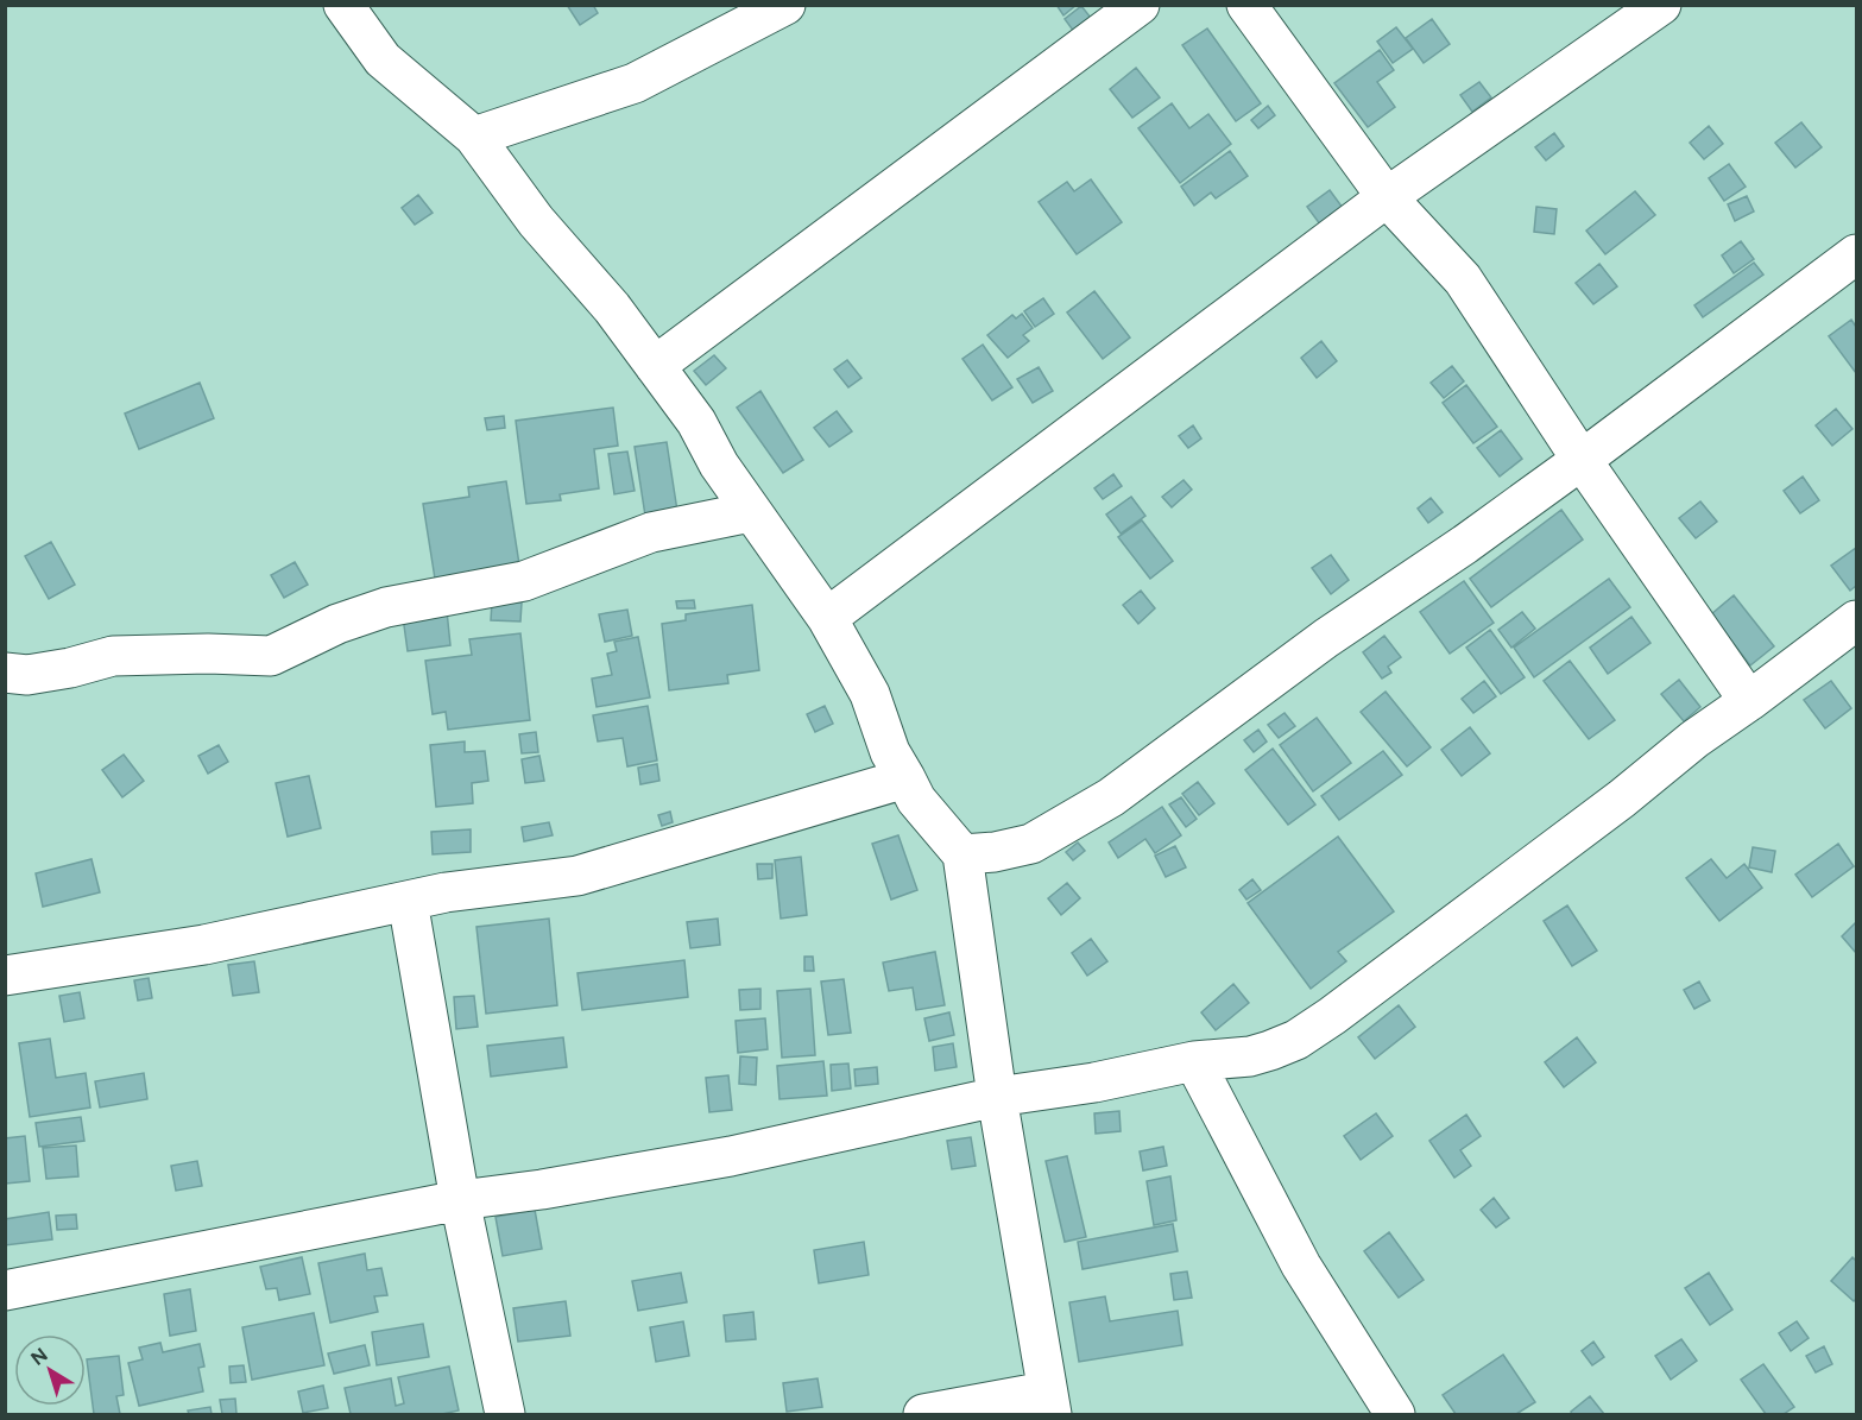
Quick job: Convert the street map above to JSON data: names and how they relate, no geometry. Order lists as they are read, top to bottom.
{
  "north": "top left"
}
